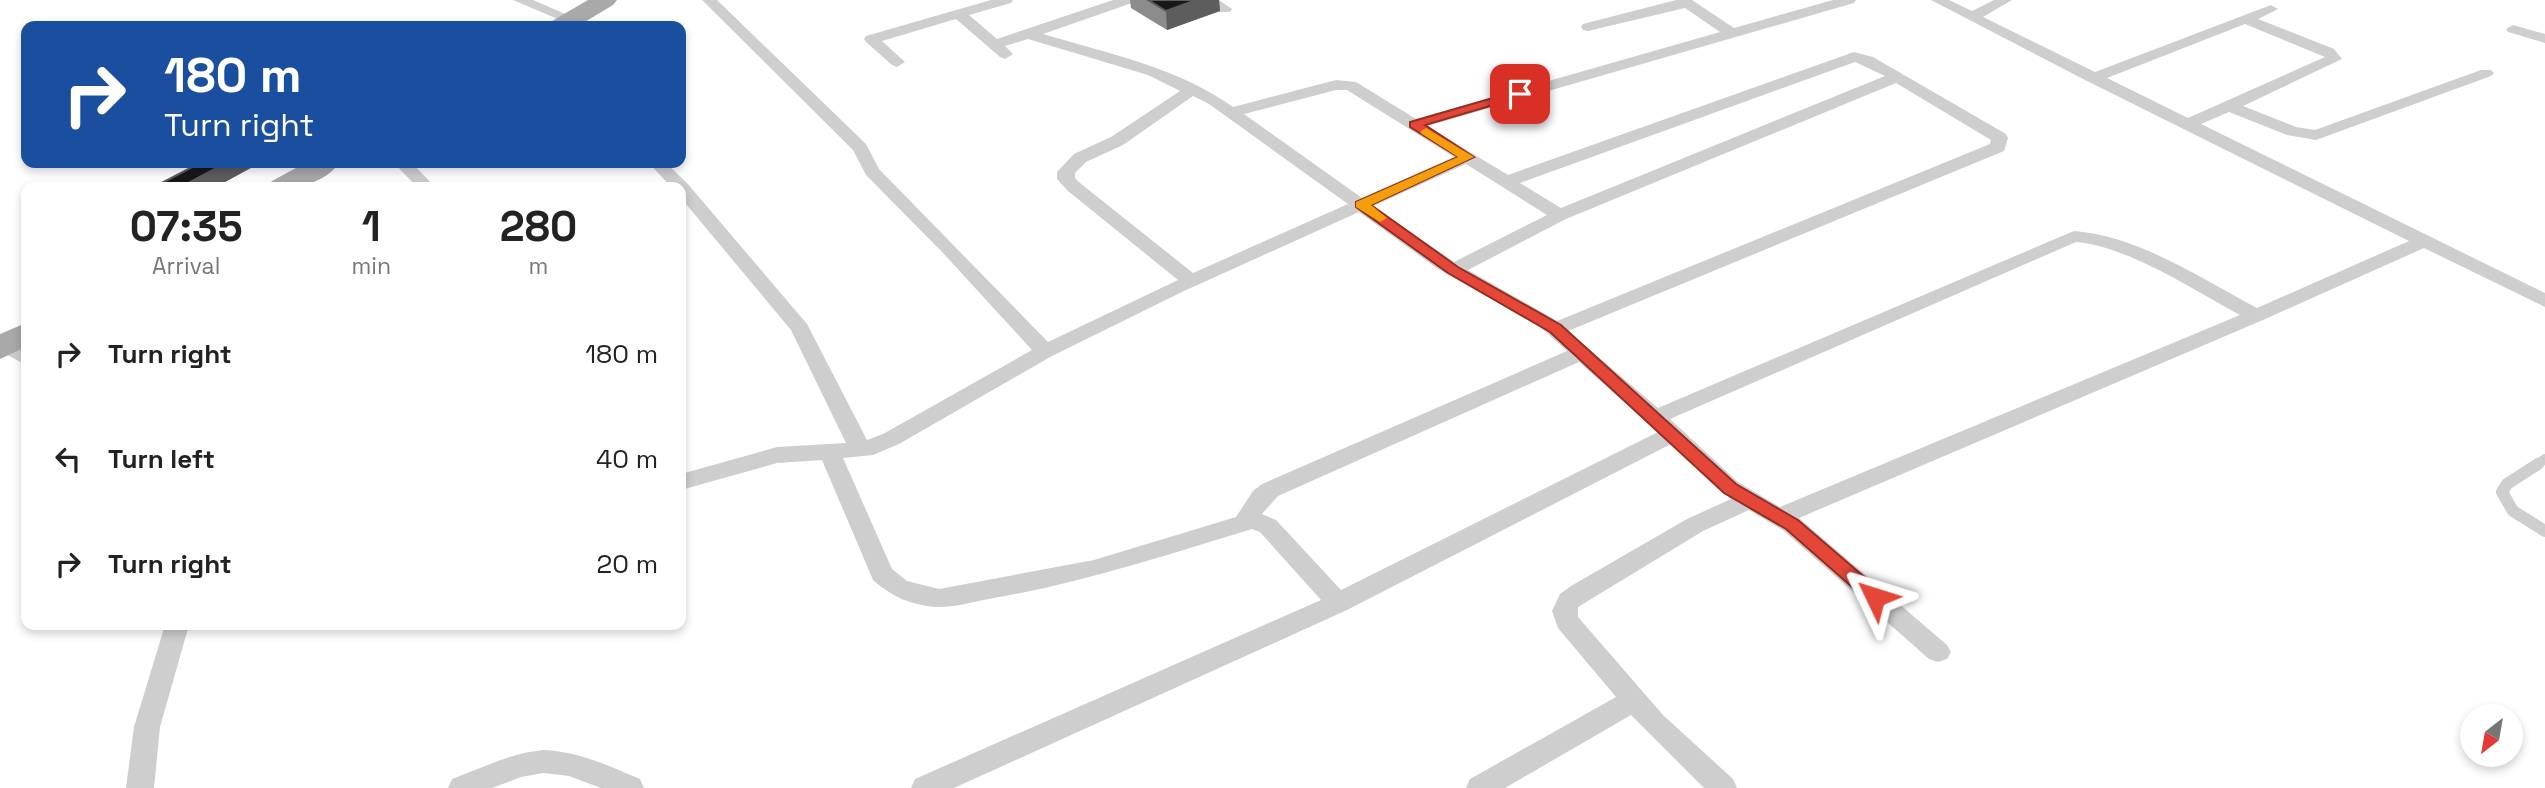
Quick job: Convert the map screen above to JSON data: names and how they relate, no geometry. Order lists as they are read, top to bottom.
{
  "north": "bottom left",
  "page": {
    "turn": ["180 m", "Turn right"],
    "eta": [
      "07:35",
      "Arrival",
      "1",
      "min",
      "280",
      "m"
    ],
    "list": [
      {
        "name": "Turn right",
        "value": "180 m"
      },
      {
        "name": "Turn left",
        "value": "40 m"
      },
      {
        "name": "Turn right",
        "value": "20 m"
      }
    ]
  }
}
